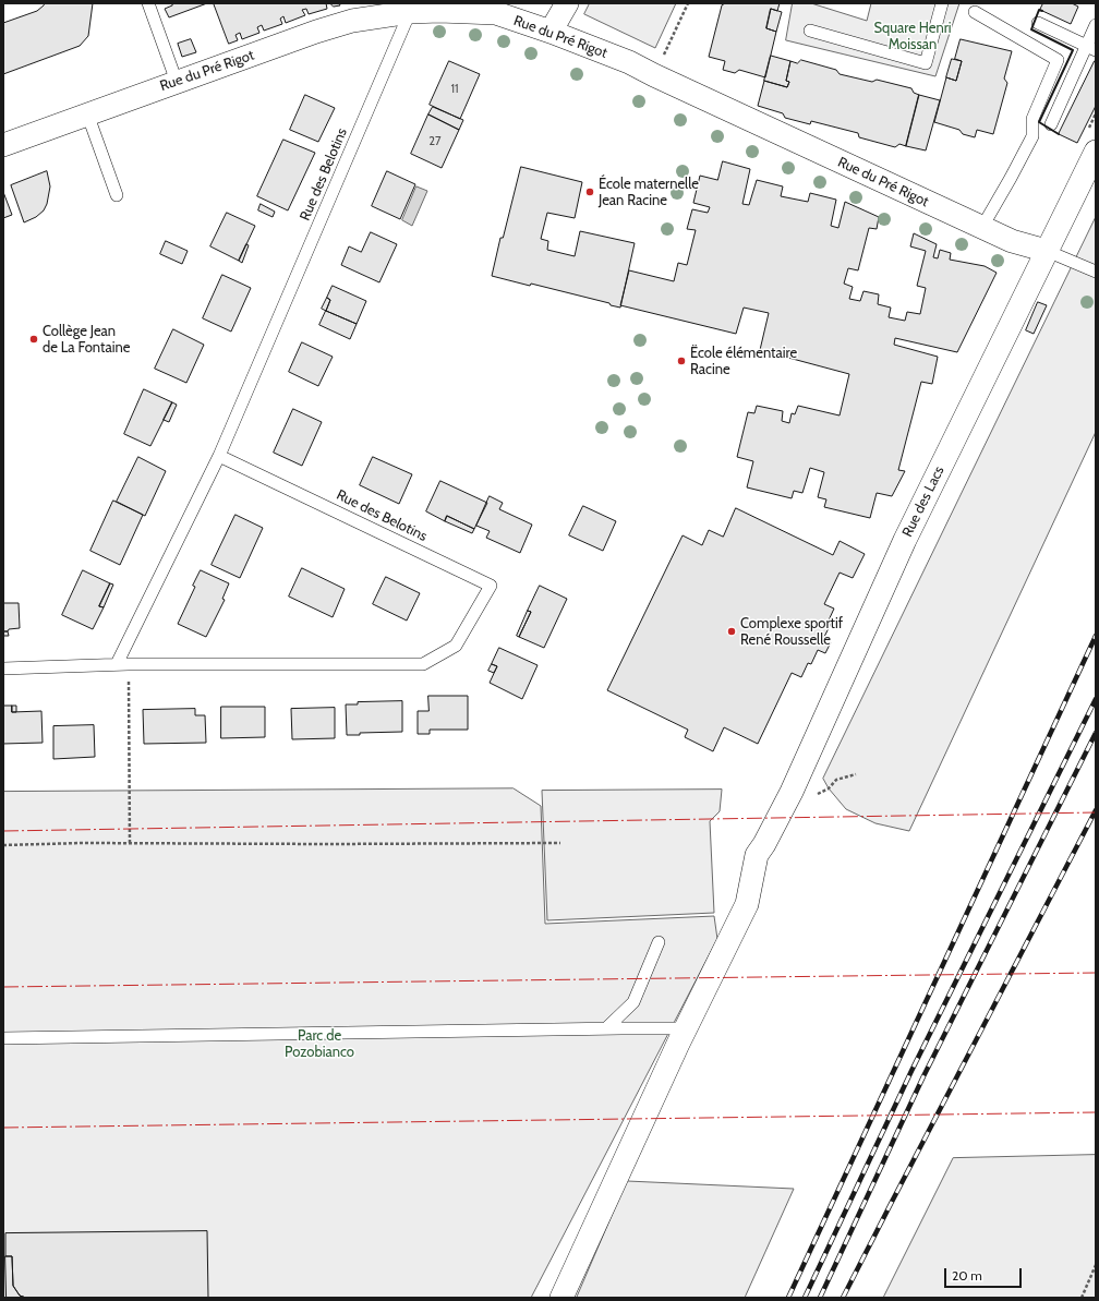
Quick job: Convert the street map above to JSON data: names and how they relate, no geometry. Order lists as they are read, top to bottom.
{
  "streets": {
    "street": ["Rue du Pré Rigot", "Rue des Lacs"],
    "lane": ["Rue des Belotins"]
  },
  "crossings": [
    ["Rue du Pré Rigot", "Rue des Belotins"],
    ["Rue du Pré Rigot", "Rue des Lacs"]
  ],
  "parks": ["Square Henri Moissan", "Parc de Pozobianco"],
  "places": [
    "École maternelle Jean Racine",
    "Collège Jean de La Fontaine",
    "Ëcole élémentaire Racine",
    "Complexe sportif René Rousselle"
  ],
  "house_numbers": ["11", "27"],
  "scale_bar": "20 m"
}
